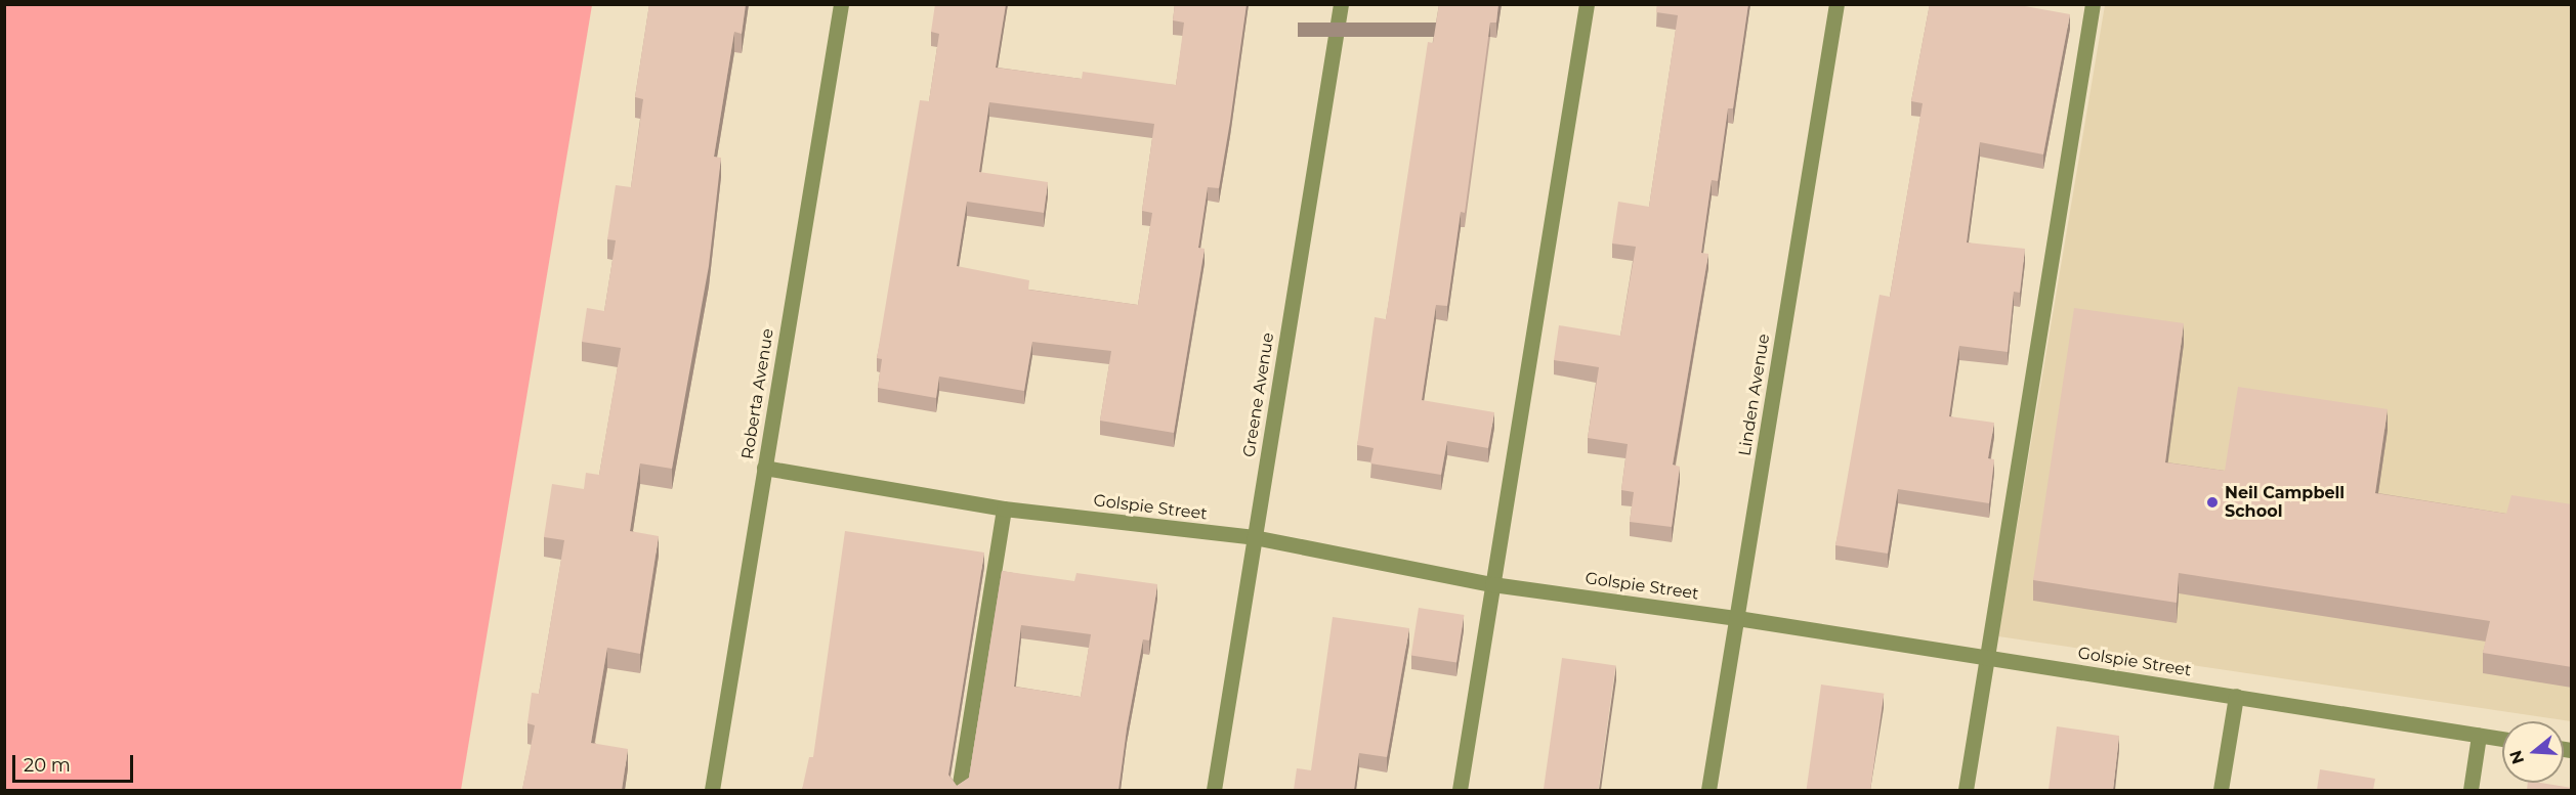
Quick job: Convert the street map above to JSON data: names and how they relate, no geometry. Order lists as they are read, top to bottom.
{
  "streets": {
    "street": [
      "Roberta Avenue",
      "Greene Avenue",
      "Linden Avenue",
      "Golspie Street"
    ]
  },
  "crossings": [
    ["Roberta Avenue", "Golspie Street"],
    ["Greene Avenue", "Golspie Street"],
    ["Linden Avenue", "Golspie Street"]
  ],
  "places": ["Neil Campbell School"],
  "scale_bar": "20 m",
  "north": "left"
}
